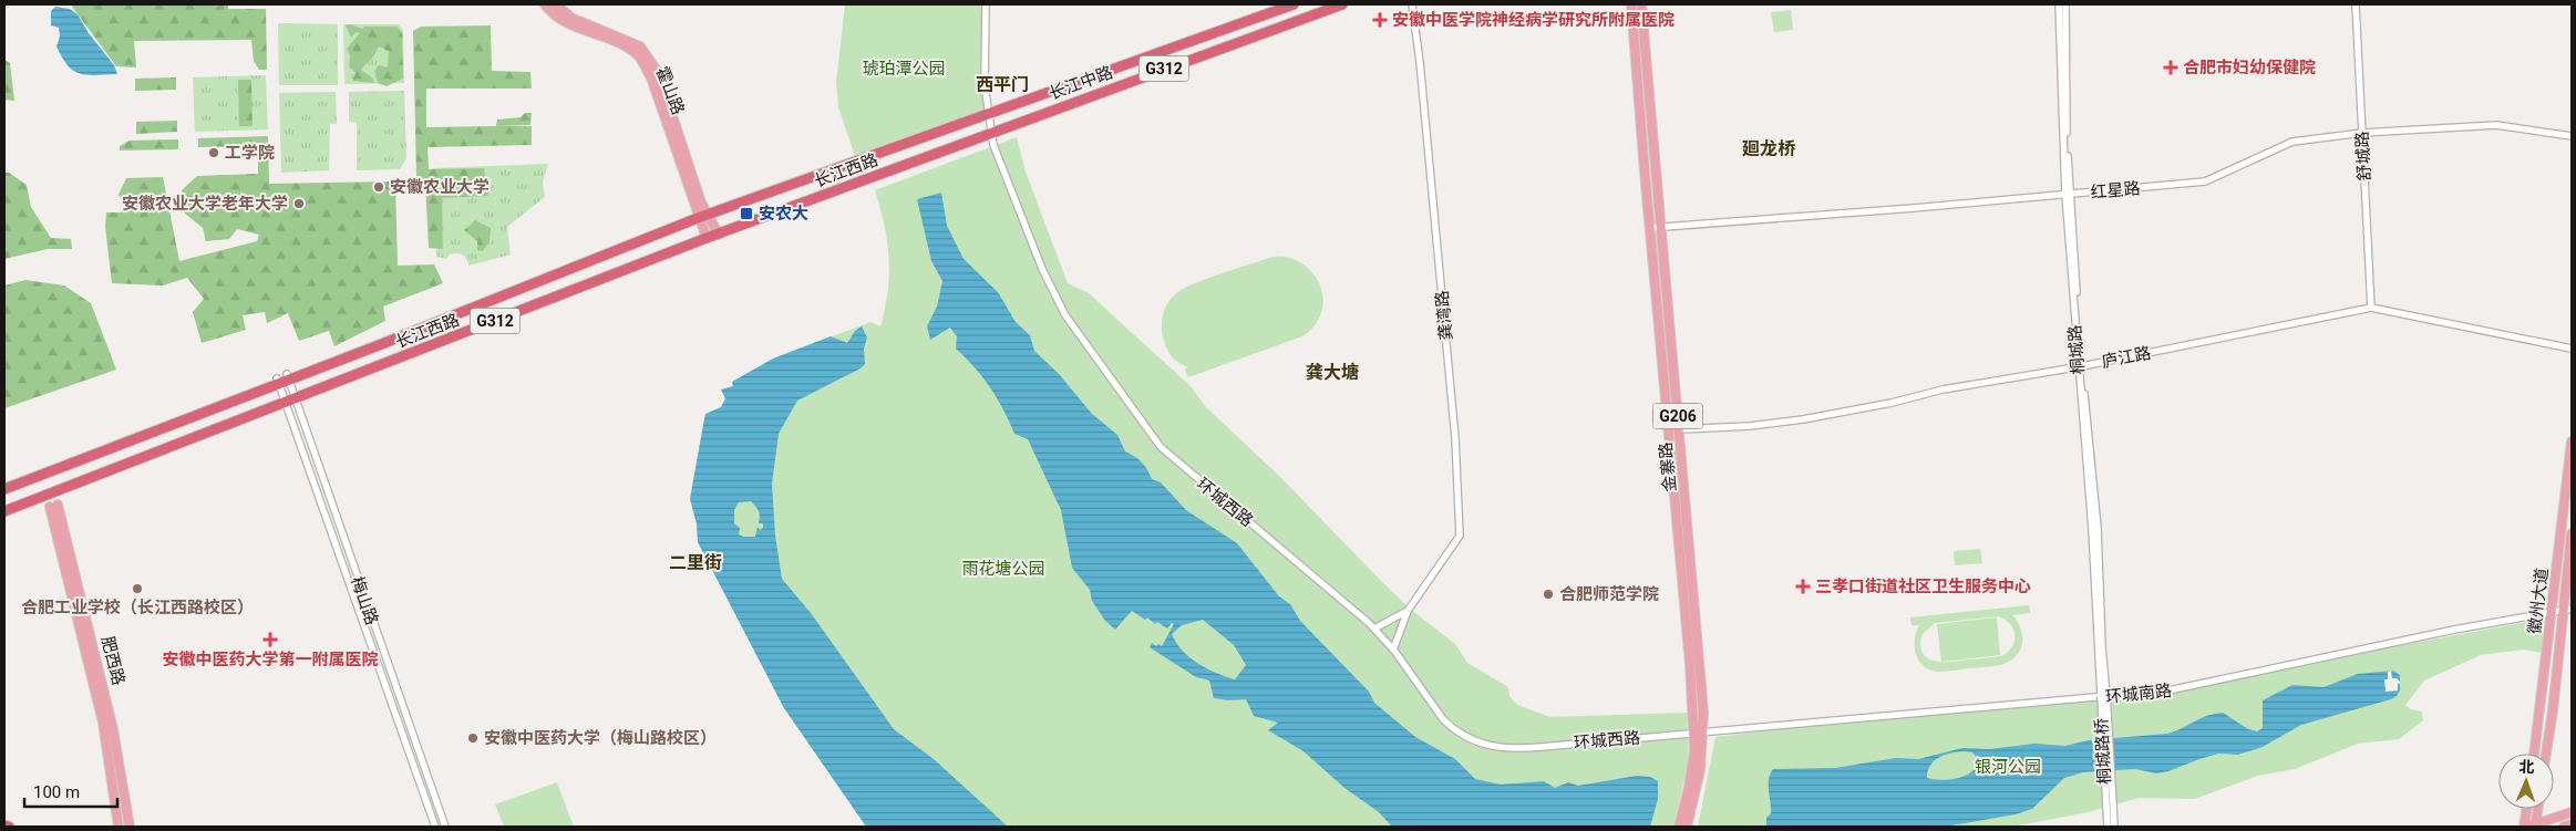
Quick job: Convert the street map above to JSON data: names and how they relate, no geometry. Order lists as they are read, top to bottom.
{
  "streets": {
    "highway": ["G312", "长江中路", "长江西路"],
    "main road": [
      "霍山路",
      "G206",
      "金寨路",
      "徽州大道",
      "肥西路"
    ],
    "street": [
      "舒城路",
      "红星路",
      "龚湾路",
      "桐城路",
      "庐江路",
      "环城西路",
      "梅山路",
      "环城南路",
      "桐城路桥"
    ]
  },
  "crossings": [
    ["长江中路", "长江西路"],
    ["长江中路", "环城西路"],
    ["霍山路", "长江西路"],
    ["舒城路", "红星路"],
    ["舒城路", "庐江路"],
    ["长江西路", "环城西路"],
    ["长江西路", "梅山路"],
    ["红星路", "桐城路"],
    ["红星路", "金寨路"],
    ["桐城路", "庐江路"],
    ["桐城路", "桐城路桥"],
    ["庐江路", "金寨路"],
    ["金寨路", "环城西路"],
    ["金寨路", "环城南路"],
    ["环城西路", "环城南路"],
    ["徽州大道", "环城南路"]
  ],
  "districts": [
    "西平门",
    "廻龙桥",
    "龚大塘",
    "二里街"
  ],
  "parks": ["琥珀潭公园", "雨花塘公园", "银河公园"],
  "places": {
    "health": [
      "安徽中医学院神经病学研究所附属医院",
      "合肥市妇幼保健院",
      "三孝口街道社区卫生服务中心",
      "安徽中医药大学第一附属医院"
    ],
    "other": [
      "工学院",
      "安徽农业大学",
      "安徽农业大学老年大学",
      "合肥工业学校（长江西路校区）",
      "合肥师范学院",
      "安徽中医药大学（梅山路校区）"
    ],
    "transit": ["安农大"]
  },
  "scale_bar": "100 m",
  "north": "top"
}
